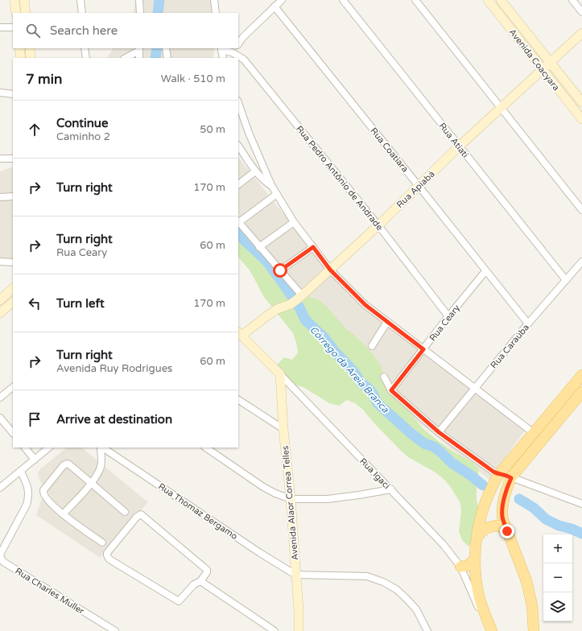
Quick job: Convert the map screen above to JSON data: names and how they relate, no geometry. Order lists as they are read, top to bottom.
{
  "streets": {
    "street": [
      "Avenida Coacyara",
      "Rua Atiati",
      "Rua Coatiara",
      "Rua Pedro Antônio de Andrade",
      "Rua Apiabá",
      "Rua Ceary",
      "Rua Caraúba",
      "Rua Igaci",
      "Avenida Alaor Correa Telles",
      "Rua Thomaz Bergamo",
      "Rua Charles Muller"
    ]
  },
  "crossings": [
    ["Avenida Coacyara", "Rua Apiabá"],
    ["Rua Atiati", "Rua Apiabá"],
    ["Rua Atiati", "Rua Caraúba"],
    ["Rua Coatiara", "Rua Apiabá"],
    ["Rua Coatiara", "Rua Ceary"],
    ["Rua Coatiara", "Rua Caraúba"],
    ["Rua Pedro Antônio de Andrade", "Rua Apiabá"],
    ["Rua Pedro Antônio de Andrade", "Rua Ceary"],
    ["Rua Apiabá", "Rua Igaci"],
    ["Rua Igaci", "Avenida Alaor Correa Telles"],
    ["Avenida Alaor Correa Telles", "Rua Thomaz Bergamo"]
  ],
  "water": ["Córrego da Areia Branca"],
  "page": {
    "search": "Search here",
    "heading": ["7 min", "Walk · 510 m"],
    "list": [
      ["Continue", "Caminho 2", "50 m"],
      ["Turn right", "170 m"],
      ["Turn right", "Rua Ceary", "60 m"],
      ["Turn left", "170 m"],
      ["Turn right", "Avenida Ruy Rodrigues", "60 m"],
      "Arrive at destination"
    ],
    "map_buttons": ["+", "−"]
  }
}
